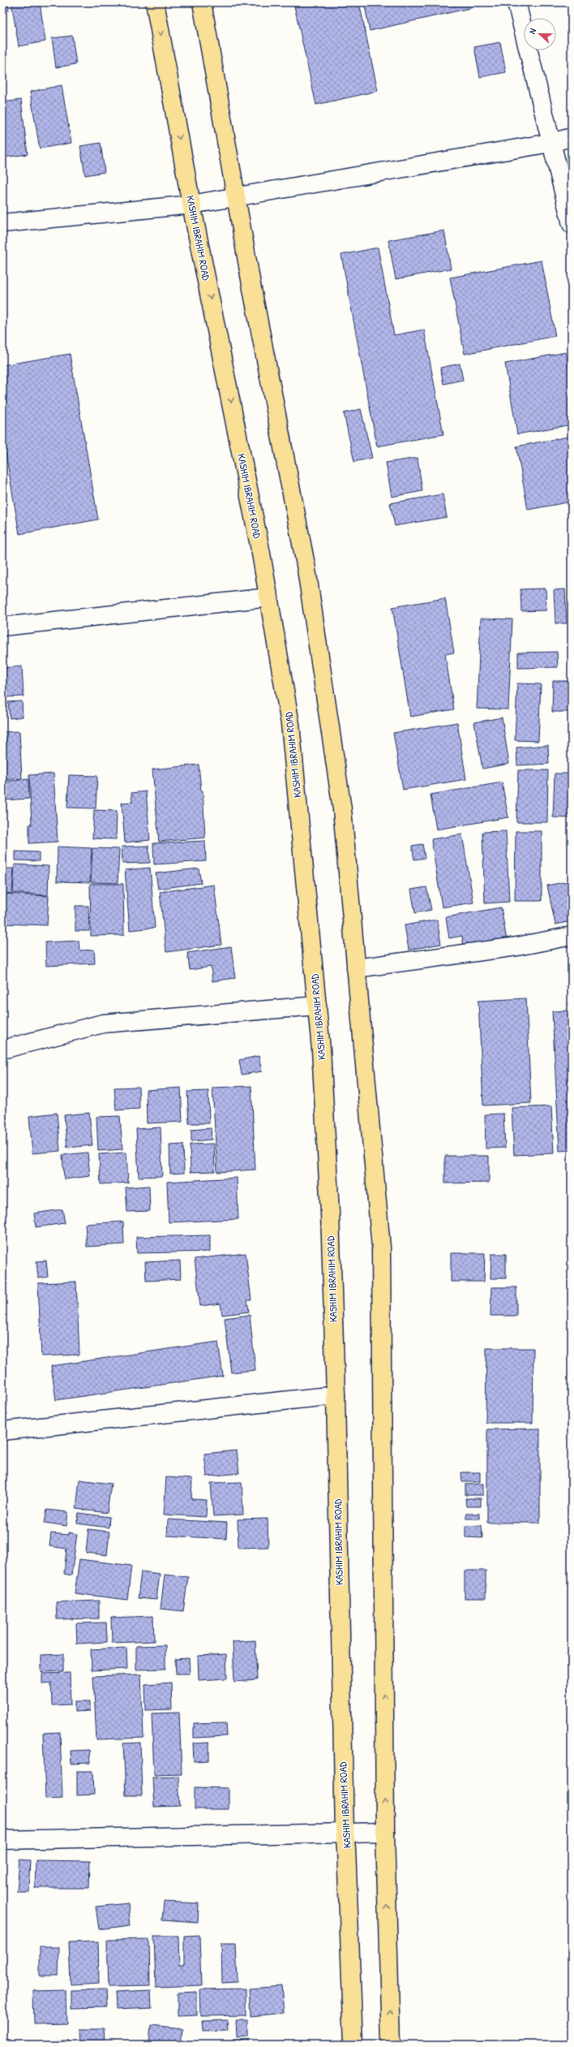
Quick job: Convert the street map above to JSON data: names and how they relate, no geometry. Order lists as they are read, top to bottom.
{
  "streets": {
    "highway": ["KASHIM IBRAHIM ROAD"]
  },
  "north": "left"
}
